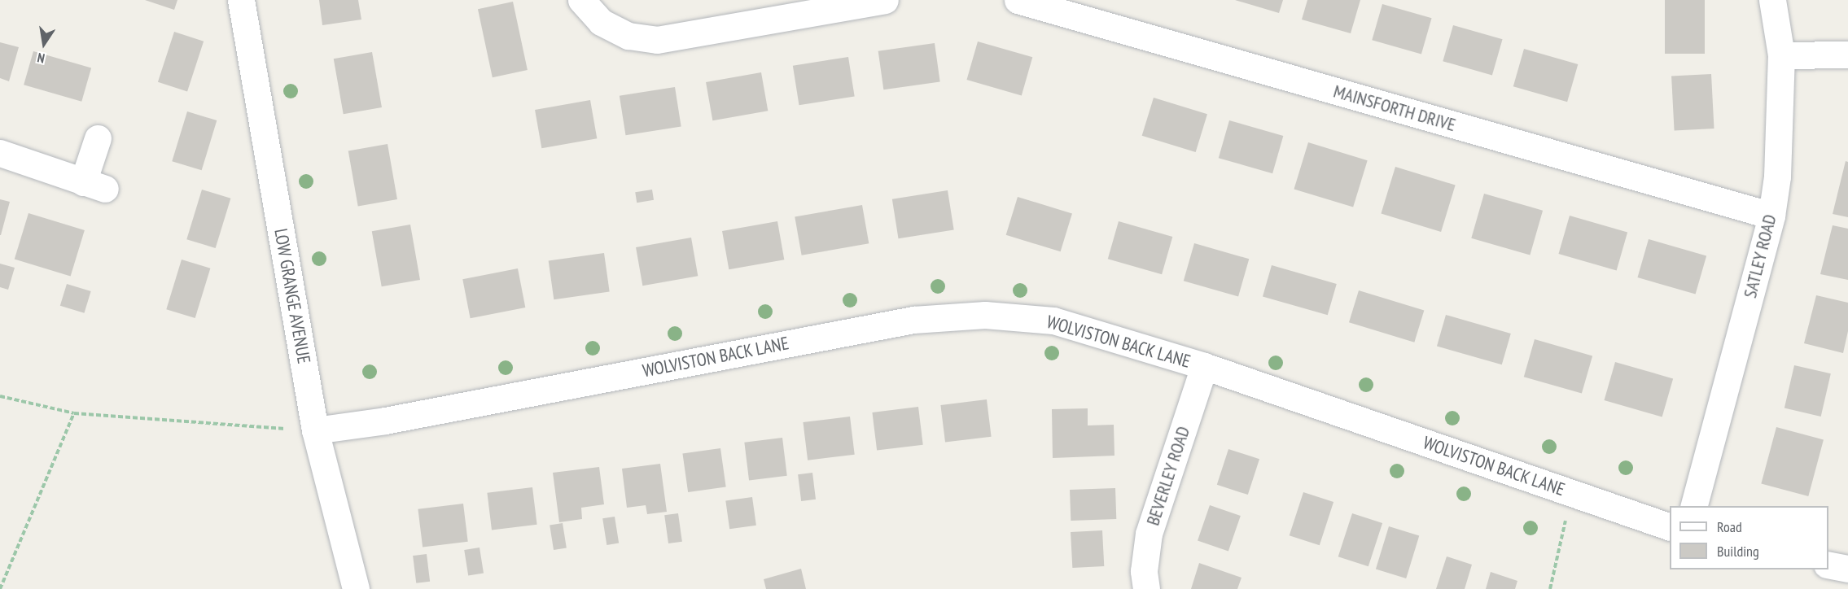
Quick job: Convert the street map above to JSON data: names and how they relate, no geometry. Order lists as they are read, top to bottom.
{
  "streets": {
    "street": [
      "MAINSFORTH DRIVE",
      "SATLEY ROAD",
      "LOW GRANGE AVENUE",
      "WOLVISTON BACK LANE",
      "BEVERLEY ROAD"
    ]
  },
  "crossings": [
    ["MAINSFORTH DRIVE", "SATLEY ROAD"],
    ["LOW GRANGE AVENUE", "WOLVISTON BACK LANE"],
    ["WOLVISTON BACK LANE", "BEVERLEY ROAD"]
  ],
  "legend": ["Road", "Building"],
  "north": "bottom"
}
